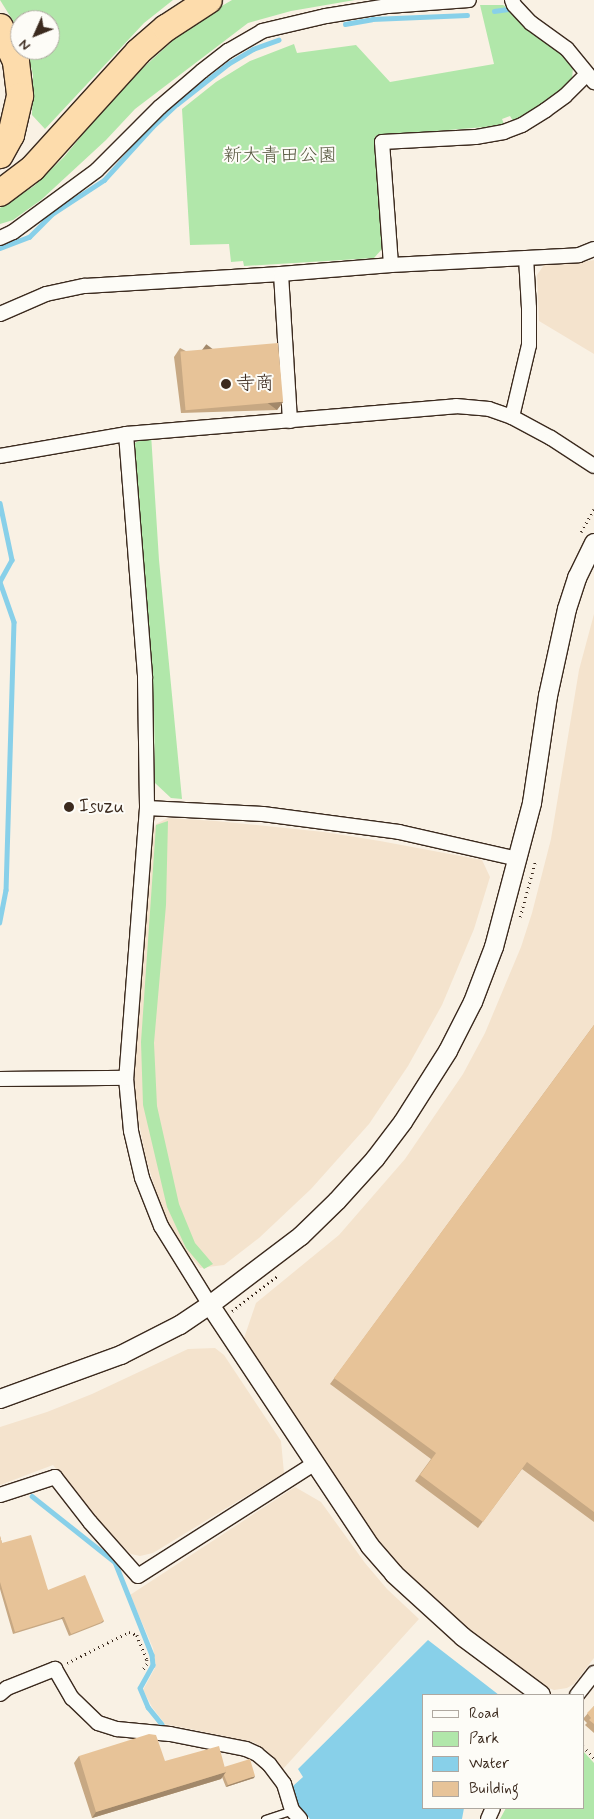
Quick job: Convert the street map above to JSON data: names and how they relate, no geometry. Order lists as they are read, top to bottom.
{
  "parks": ["新大青田公園"],
  "places": ["寺商", "Isuzu"],
  "legend": [
    "Road",
    "Park",
    "Water",
    "Building"
  ],
  "north": "bottom left"
}
